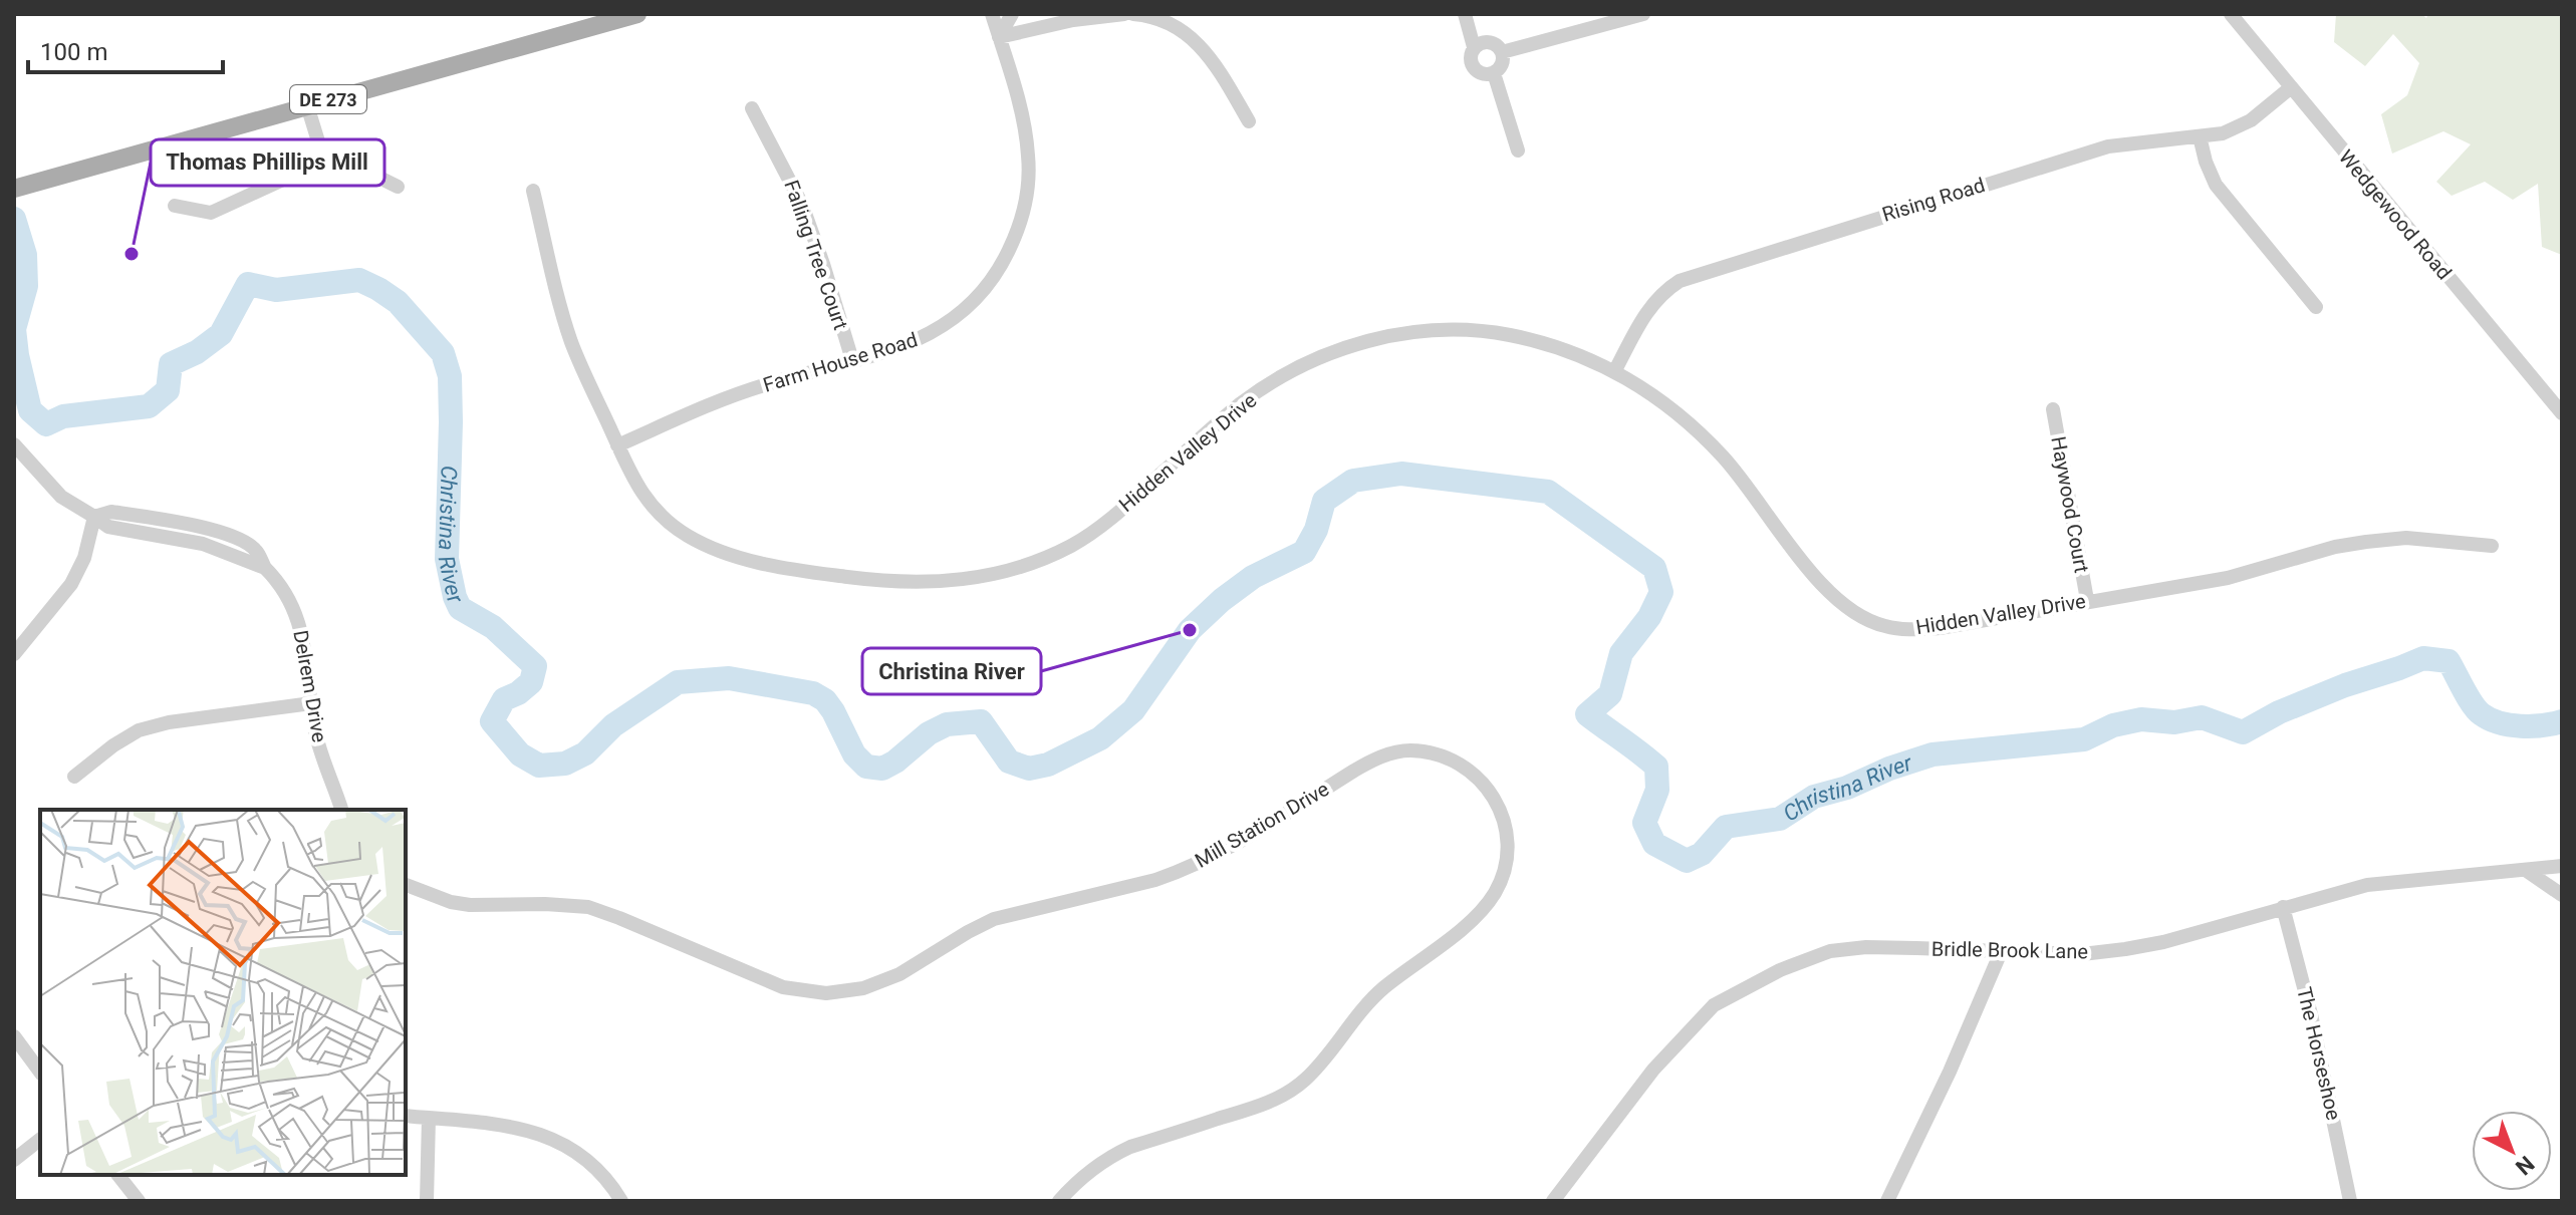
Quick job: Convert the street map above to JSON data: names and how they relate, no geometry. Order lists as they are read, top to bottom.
{
  "streets": {
    "main road": ["DE 273"],
    "street": [
      "Rising Road",
      "Wedgewood Road",
      "Falling Tree Court",
      "Farm House Road",
      "Hidden Valley Drive",
      "Haywood Court",
      "Delrem Drive",
      "Mill Station Drive",
      "Bridle Brook Lane",
      "The Horseshoe"
    ]
  },
  "crossings": [
    ["Rising Road", "Wedgewood Road"],
    ["Rising Road", "Hidden Valley Drive"],
    ["Falling Tree Court", "Farm House Road"],
    ["Farm House Road", "Hidden Valley Drive"],
    ["Hidden Valley Drive", "Haywood Court"],
    ["Bridle Brook Lane", "The Horseshoe"]
  ],
  "water": ["Christina River"],
  "places": ["Thomas Phillips Mill", "Christina River"],
  "scale_bar": "100 m",
  "north": "bottom right"
}
